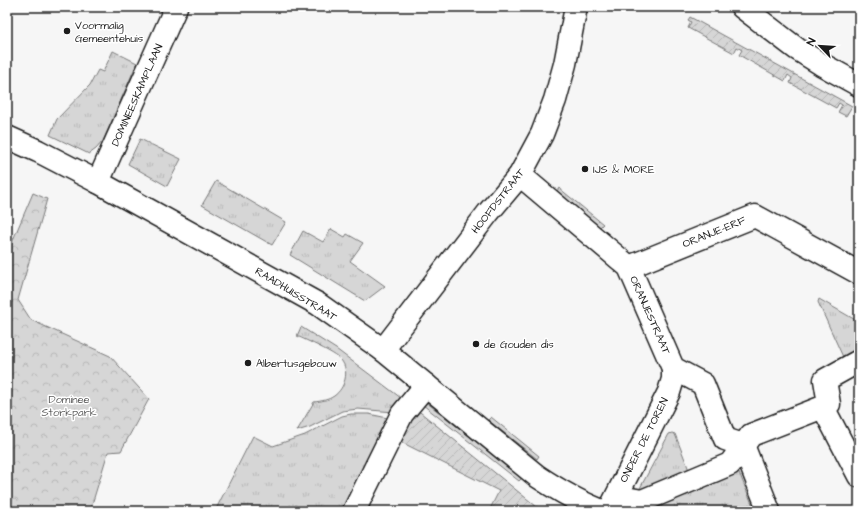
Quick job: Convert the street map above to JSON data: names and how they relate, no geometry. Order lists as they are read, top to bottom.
{
  "streets": {
    "street": [
      "DOMINEESKAMPLAAN",
      "HOOFDSTRAAT",
      "ORANJE-ERF",
      "RAADHUISSTRAAT",
      "ORANJESTRAAT",
      "ONDER DE TOREN"
    ]
  },
  "crossings": [
    ["DOMINEESKAMPLAAN", "RAADHUISSTRAAT"],
    ["HOOFDSTRAAT", "RAADHUISSTRAAT"],
    ["HOOFDSTRAAT", "ORANJESTRAAT"],
    ["ORANJE-ERF", "ORANJESTRAAT"],
    ["ORANJESTRAAT", "ONDER DE TOREN"]
  ],
  "parks": ["Dominee Storkpark"],
  "places": [
    "Voormalig Gemeentehuis",
    "IJS & MORE",
    "de Gouden dis",
    "Albertusgebouw"
  ],
  "north": "top left"
}
